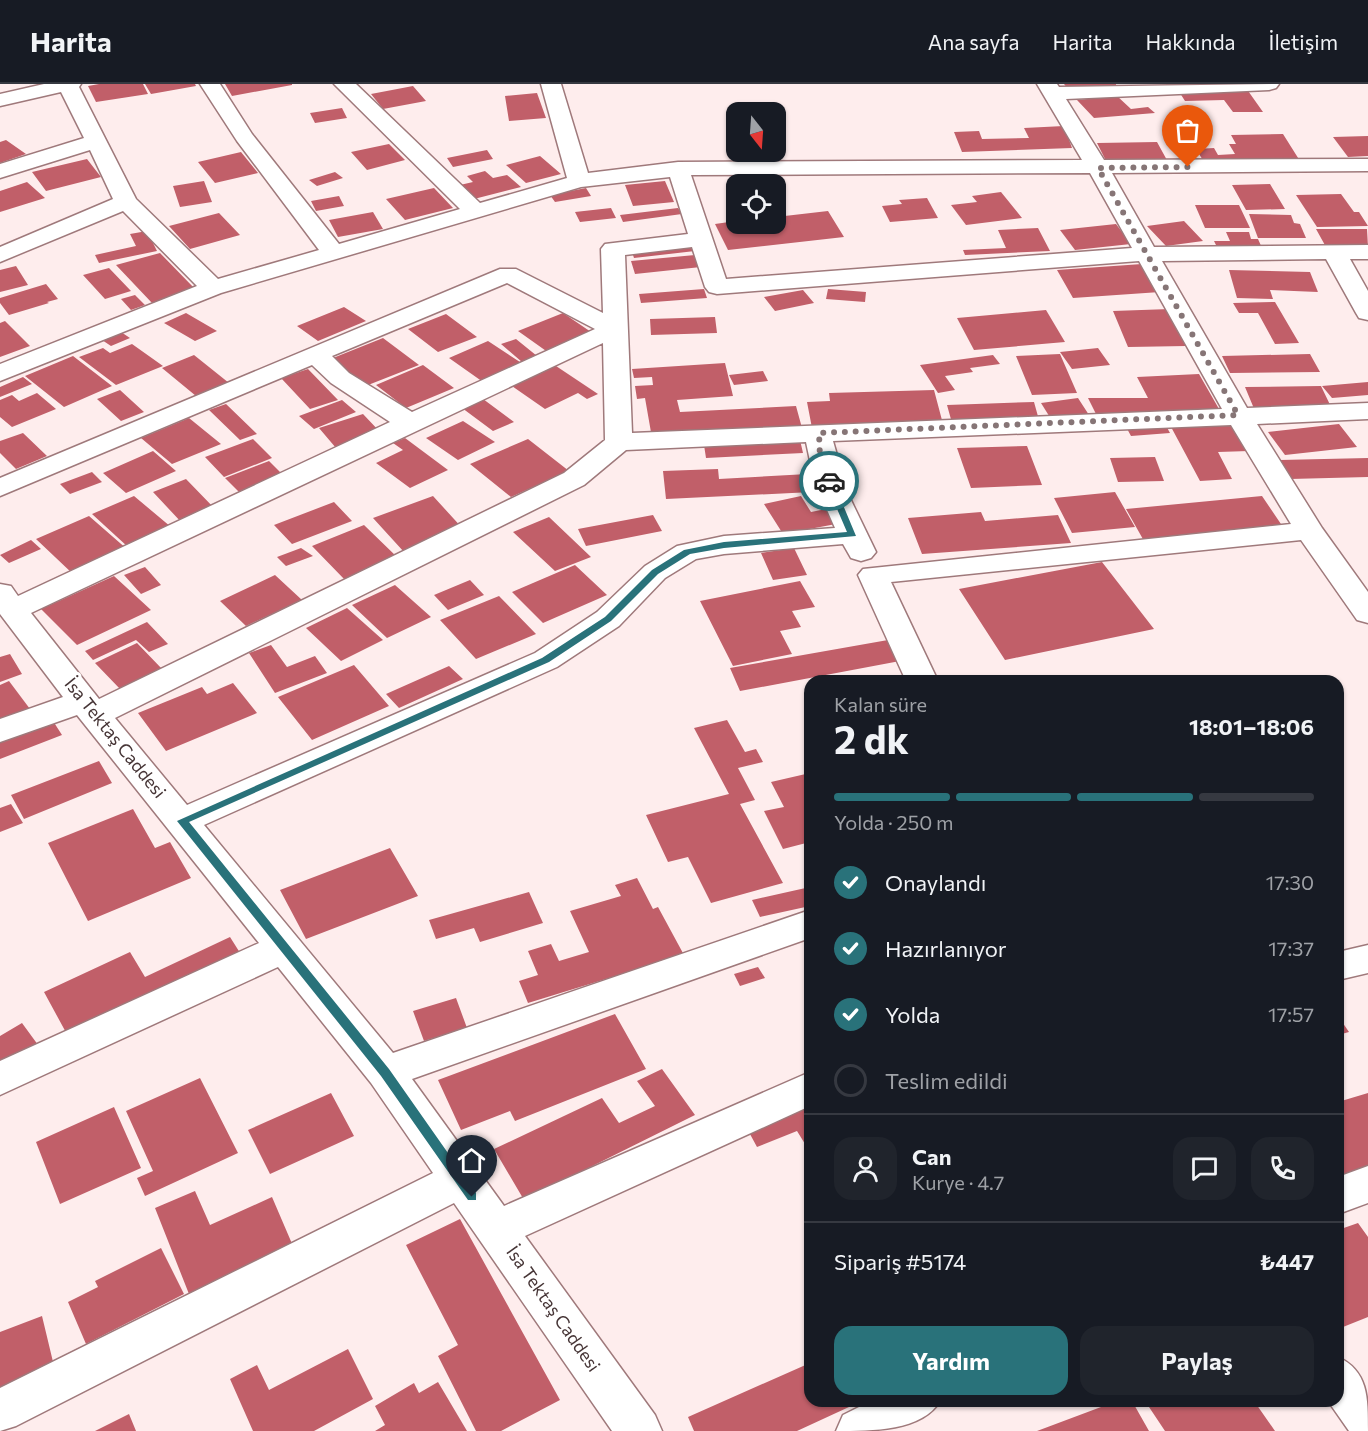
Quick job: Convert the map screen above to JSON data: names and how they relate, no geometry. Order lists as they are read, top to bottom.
{
  "streets": {
    "street": ["İsa Tektaş Caddesi"]
  },
  "north": "bottom",
  "page": {
    "header": "Harita",
    "nav": [
      "Ana sayfa",
      "Harita",
      "Hakkında",
      "İletişim"
    ],
    "heading": ["2 dk", "Kalan süre", "18:01–18:06"],
    "panel": [
      "Can",
      "Kurye · 4.7",
      "Sipariş #5174",
      "₺447"
    ],
    "bar": "Yolda · 250 m",
    "list": [
      ["Onaylandı", "17:30"],
      ["Hazırlanıyor", "17:37"],
      ["Yolda", "17:57"],
      "Teslim edildi"
    ],
    "buttons": ["Yardım", "Paylaş"]
  }
}
